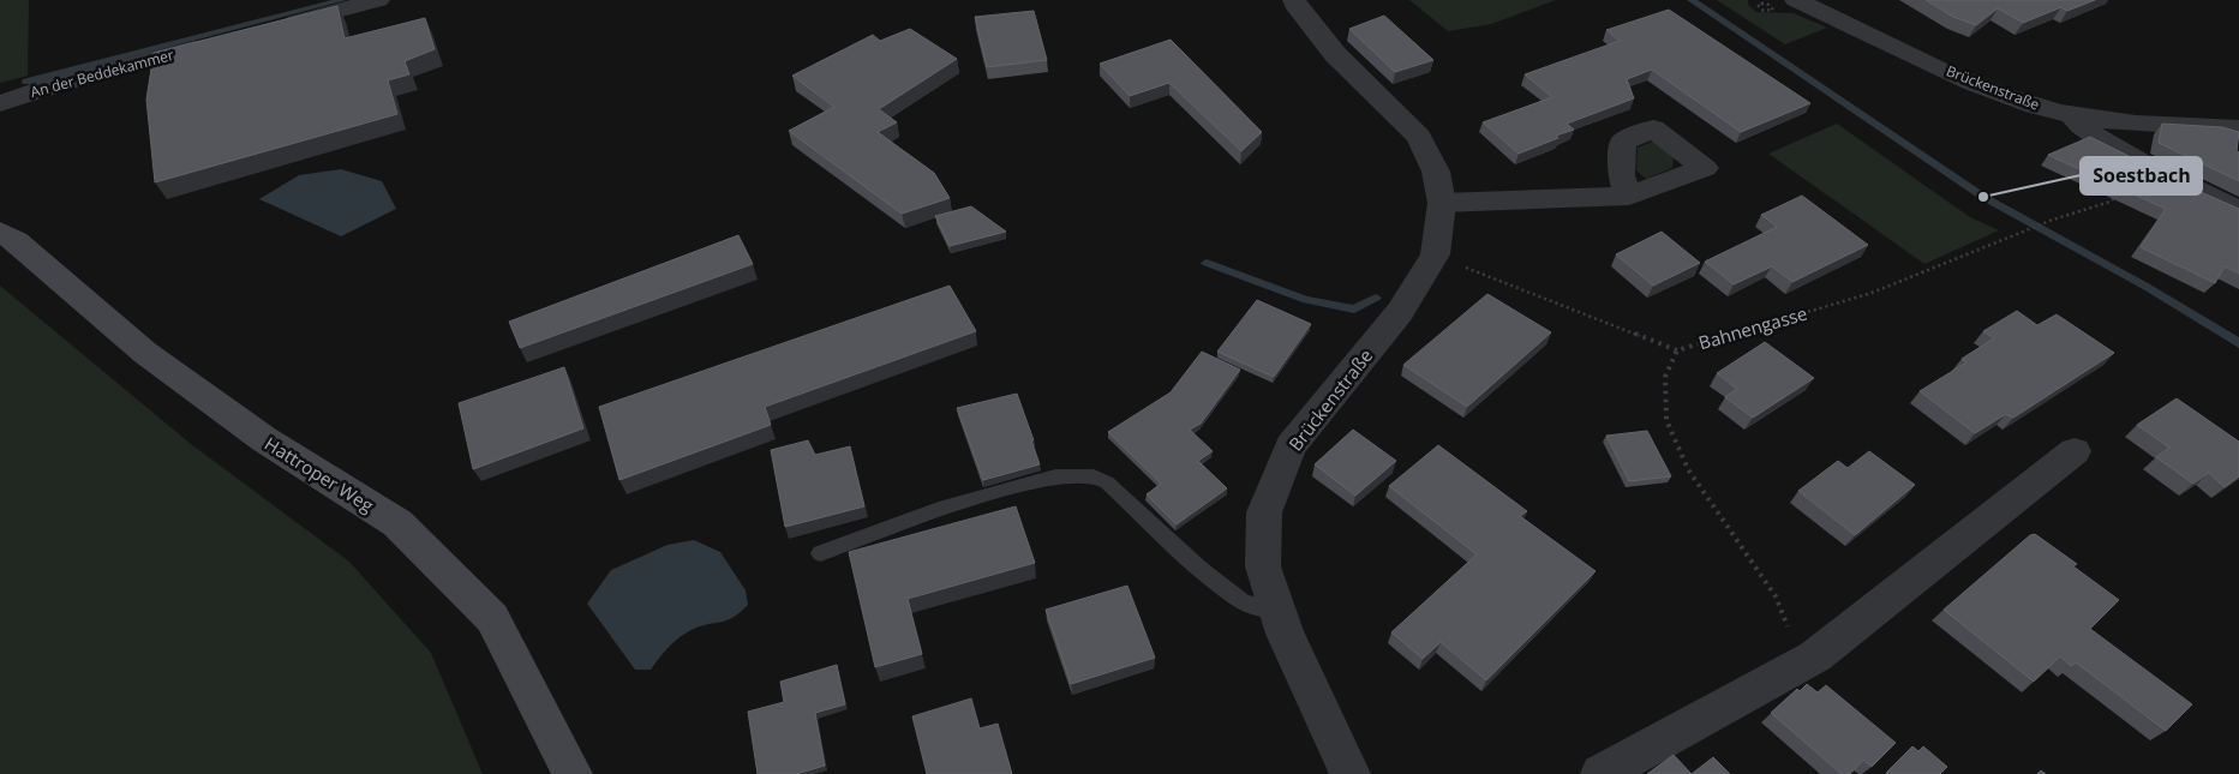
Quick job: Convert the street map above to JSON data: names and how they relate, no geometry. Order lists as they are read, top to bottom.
{
  "streets": {
    "main road": ["Hattroper Weg"],
    "street": ["An der Beddekammer", "Brückenstraße"],
    "path": ["Bahnengasse"]
  },
  "places": ["Soestbach"]
}
